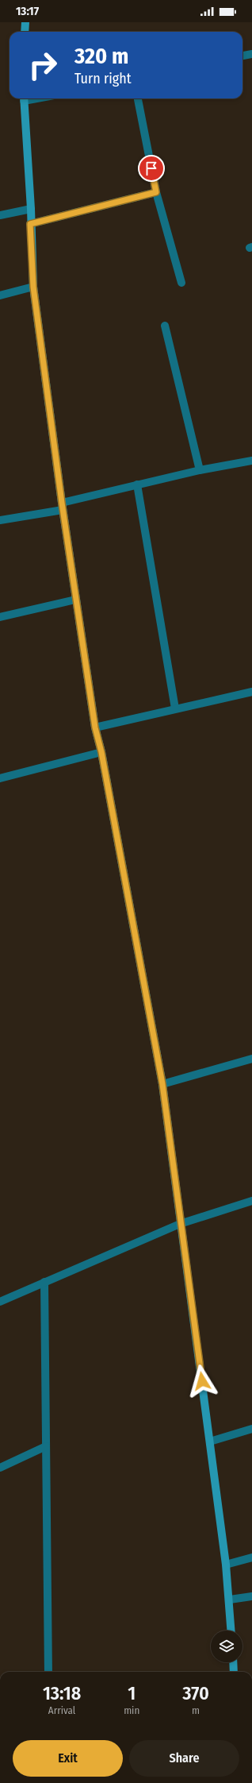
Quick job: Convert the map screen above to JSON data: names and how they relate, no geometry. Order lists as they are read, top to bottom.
{
  "page": {
    "status": "13:17",
    "turn": ["320 m", "Turn right"],
    "eta": [
      "13:18",
      "Arrival",
      "1",
      "min",
      "370",
      "m"
    ],
    "buttons": ["Exit", "Share"]
  }
}
